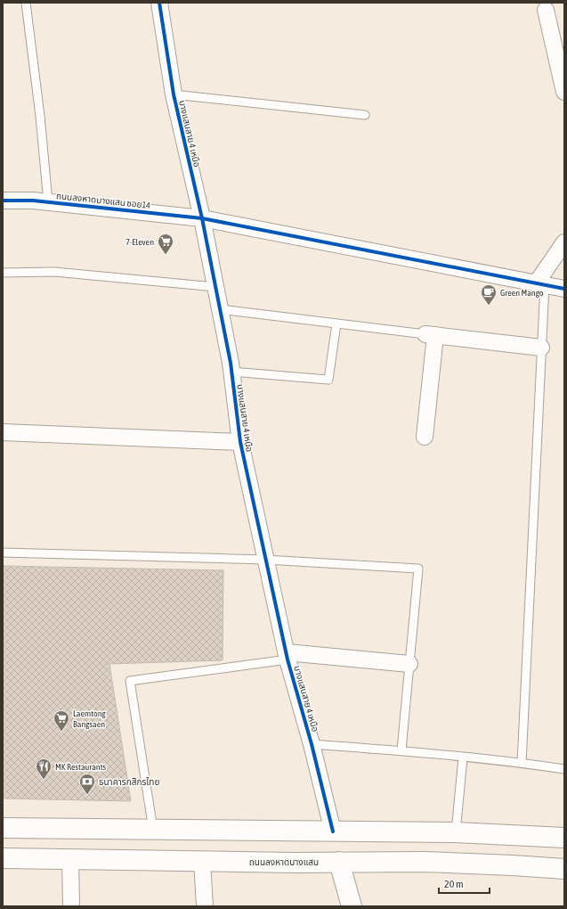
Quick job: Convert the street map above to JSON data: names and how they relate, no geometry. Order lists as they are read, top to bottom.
{
  "streets": {
    "main road": ["ถนนลงหาดบางแสน"],
    "street": ["บางแสนสาย 4 เหนือ", "ถนนลงหาดบางแสน ซอย14"]
  },
  "crossings": [
    ["บางแสนสาย 4 เหนือ", "ถนนลงหาดบางแสน ซอย14"]
  ],
  "places": {
    "supermarket": ["7-Eleven", "Laemtong Bangsaen"],
    "cafe": ["Green Mango"],
    "restaurant": ["MK Restaurants"],
    "bank": ["ธนาคารกสิกรไทย"]
  },
  "scale_bar": "20 m"
}
